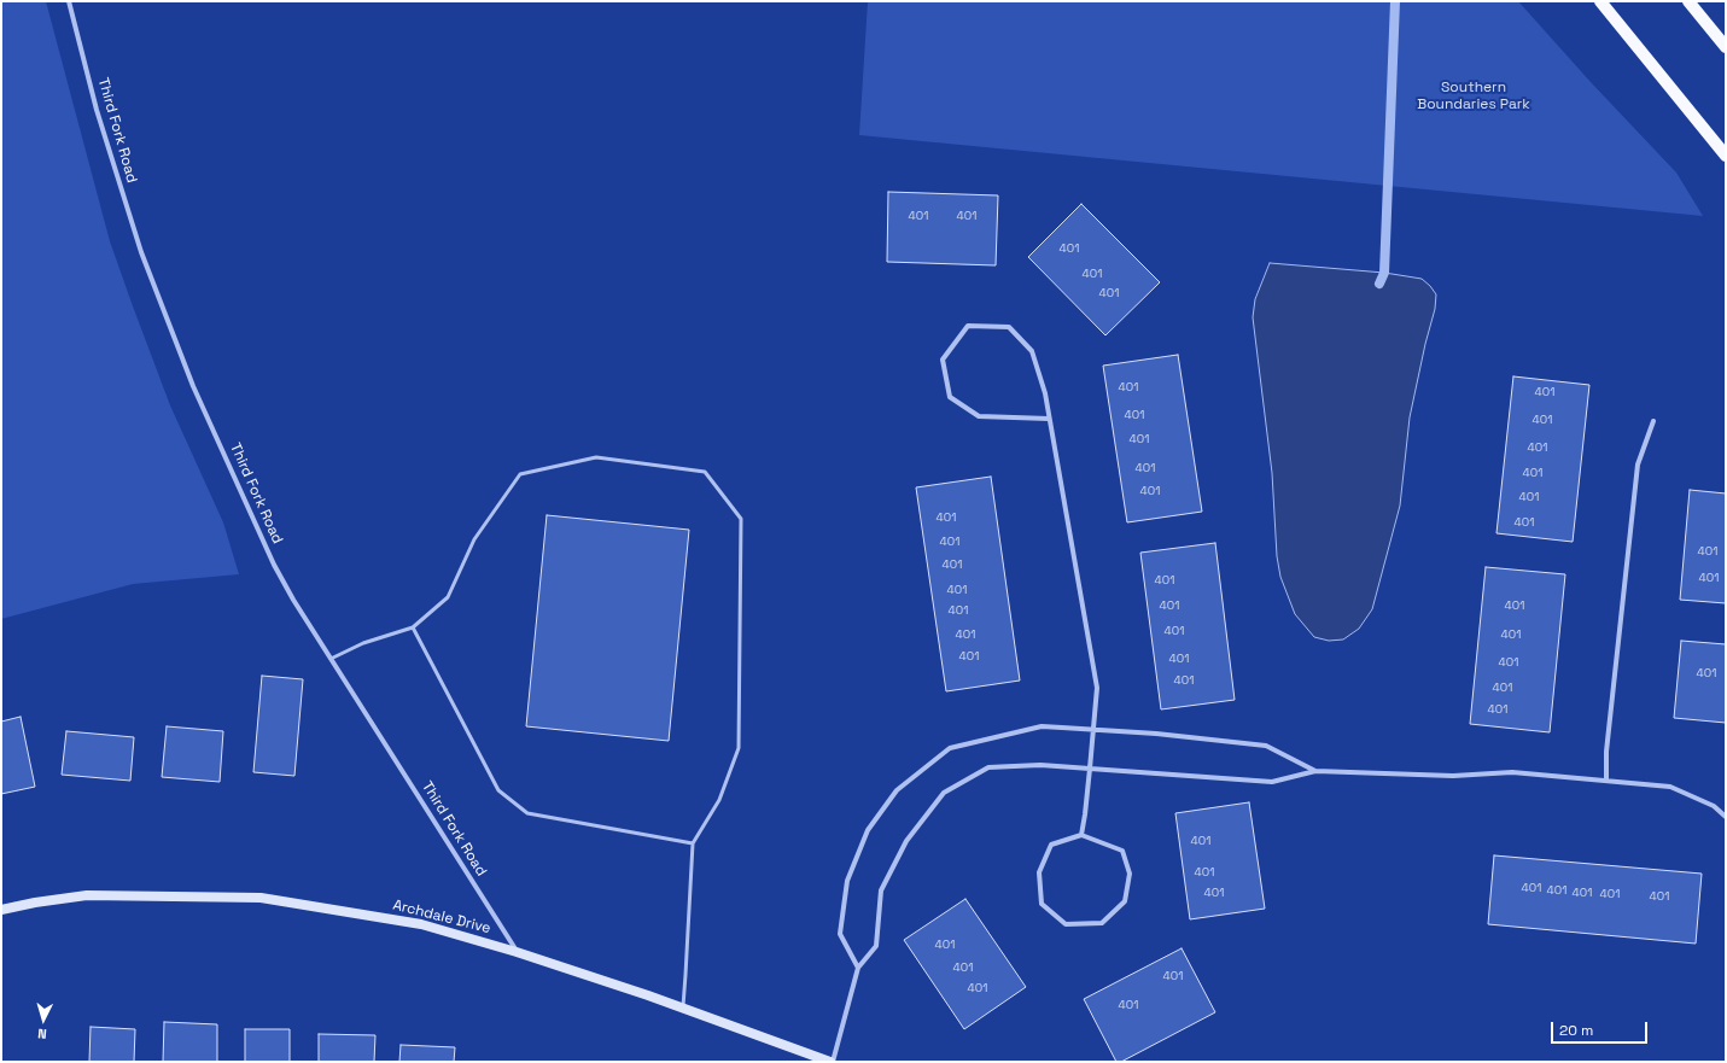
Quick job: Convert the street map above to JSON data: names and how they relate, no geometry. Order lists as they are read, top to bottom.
{
  "streets": {
    "street": ["Third Fork Road", "Archdale Drive"]
  },
  "crossings": [
    ["Third Fork Road", "Archdale Drive"]
  ],
  "parks": ["Southern Boundaries Park"],
  "house_numbers": [
    "401",
    "401",
    "401",
    "401",
    "401",
    "401",
    "401",
    "401",
    "401",
    "401",
    "401",
    "401",
    "401",
    "401",
    "401",
    "401",
    "401",
    "401",
    "401",
    "401",
    "401",
    "401",
    "401",
    "401",
    "401",
    "401",
    "401",
    "401",
    "401",
    "401",
    "401",
    "401",
    "401",
    "401",
    "401",
    "401",
    "401",
    "401",
    "401",
    "401",
    "401",
    "401",
    "401",
    "401",
    "401",
    "401",
    "401",
    "401",
    "401"
  ],
  "scale_bar": "20 m",
  "north": "bottom"
}
